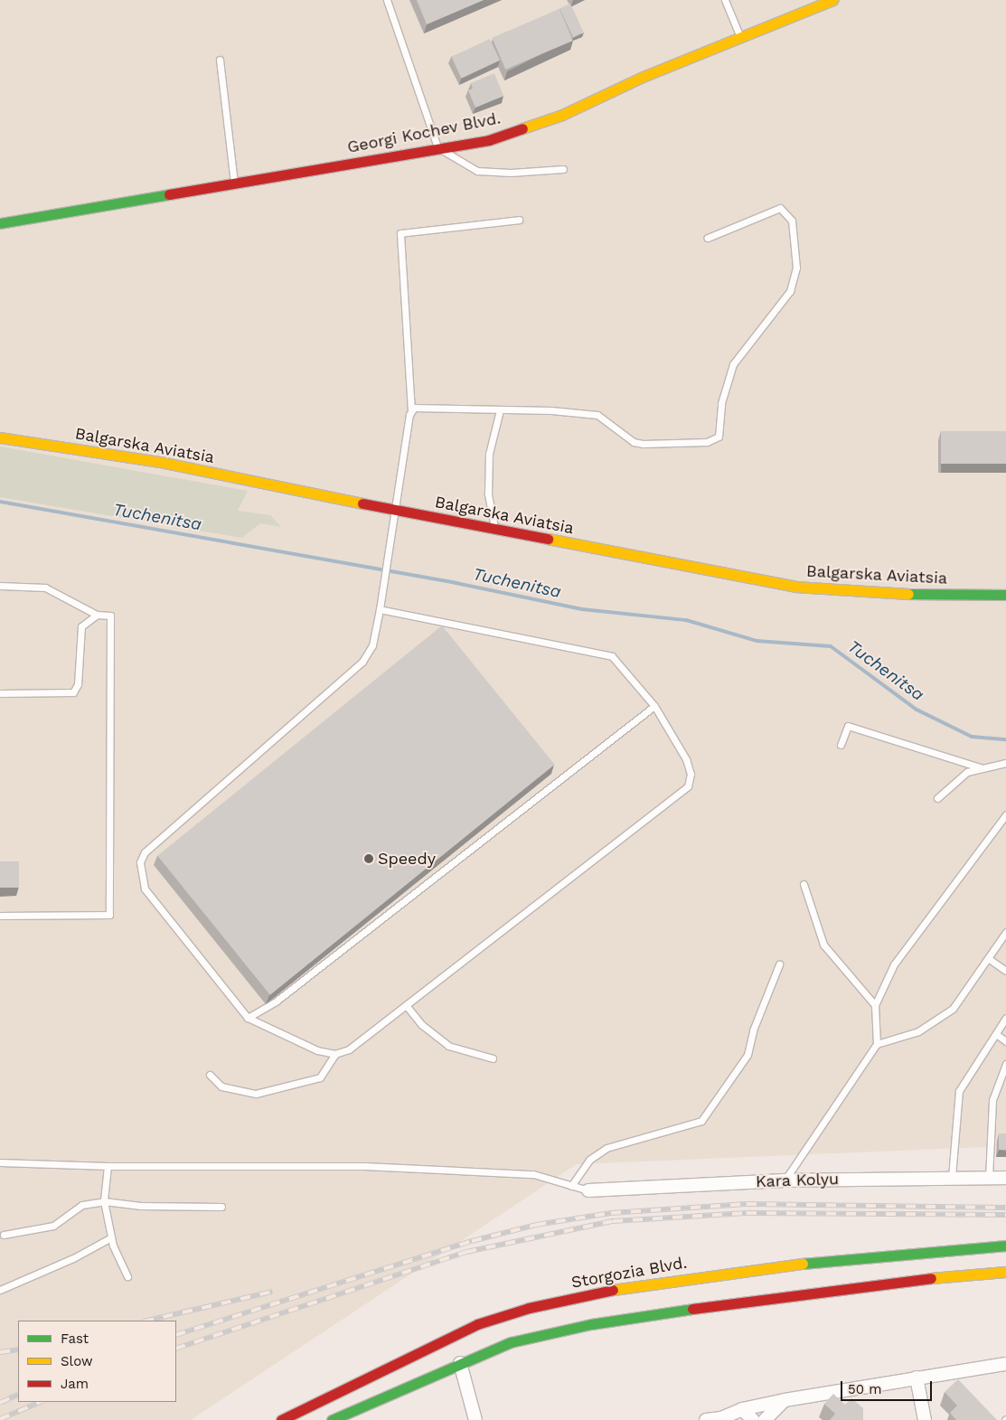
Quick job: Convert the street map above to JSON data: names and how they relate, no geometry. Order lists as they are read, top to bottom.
{
  "streets": {
    "main road": ["Georgi Kochev Blvd.", "Balgarska Aviatsia", "Storgozia Blvd."],
    "street": ["Kara Kolyu"]
  },
  "water": ["Tuchenitsa"],
  "places": ["Speedy"],
  "legend": ["Fast", "Slow", "Jam"],
  "scale_bar": "50 m"
}
